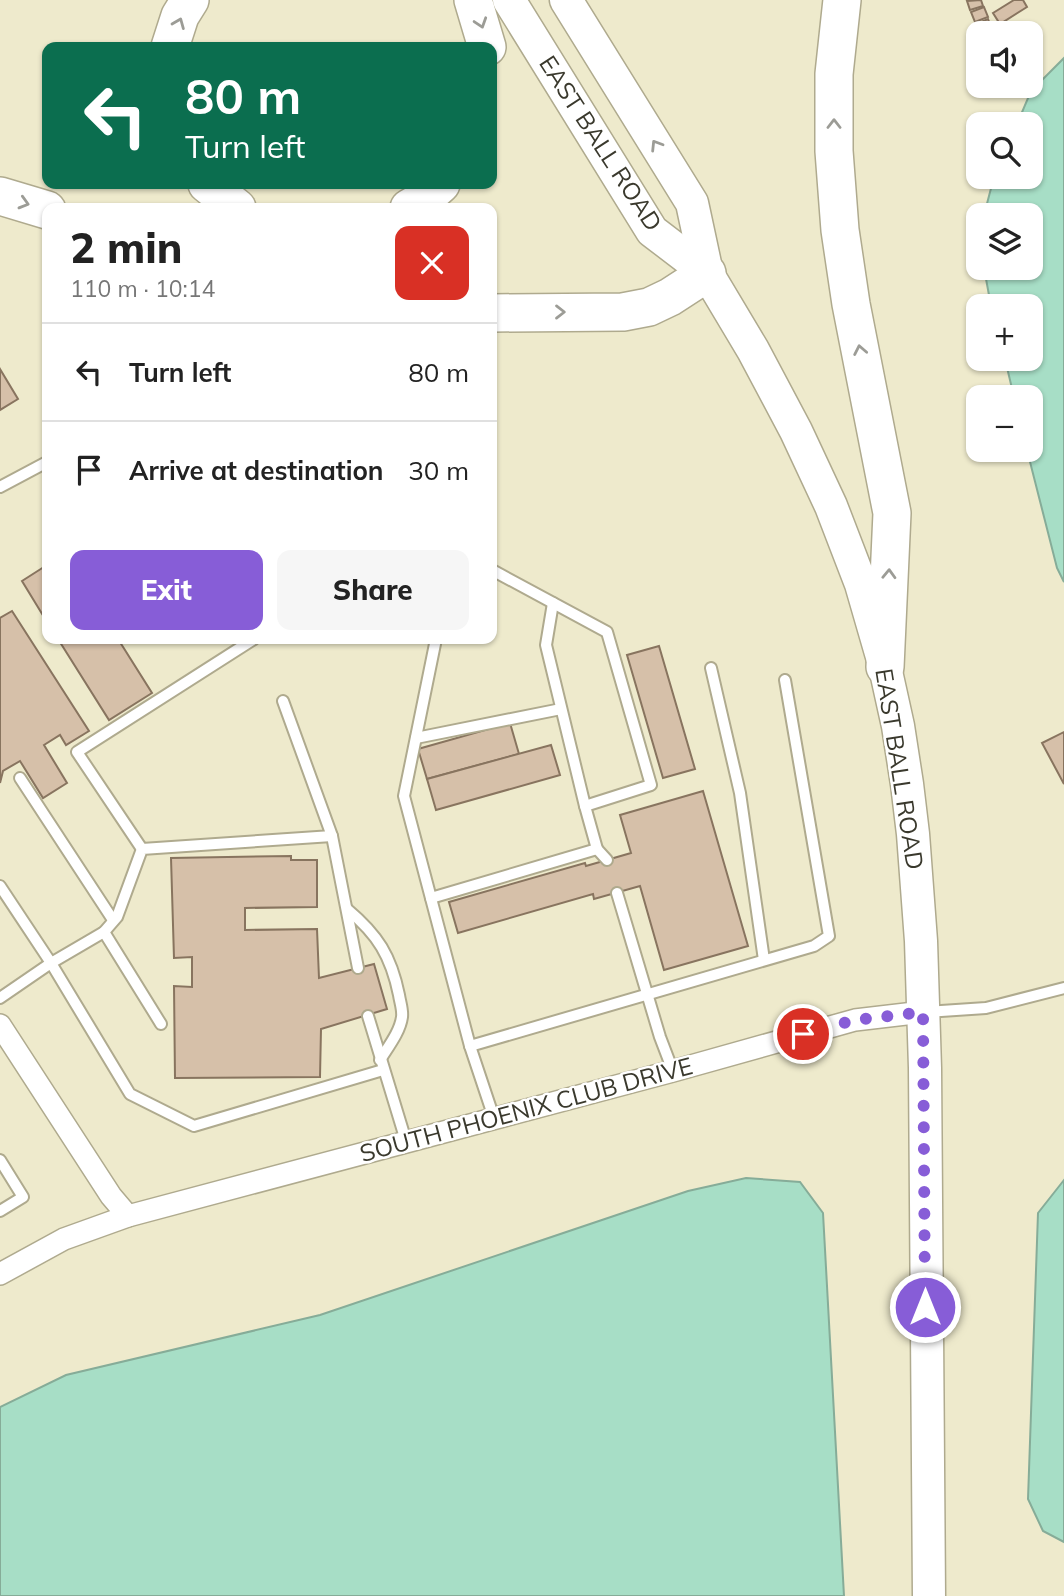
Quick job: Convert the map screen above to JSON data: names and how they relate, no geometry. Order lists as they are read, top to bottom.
{
  "streets": {
    "main road": ["EAST BALL ROAD"],
    "street": ["SOUTH PHOENIX CLUB DRIVE"]
  },
  "crossings": [
    ["EAST BALL ROAD", "SOUTH PHOENIX CLUB DRIVE"]
  ],
  "page": {
    "map_buttons": ["+", "−"],
    "turn": ["80 m", "Turn left"],
    "heading": ["2 min", "110 m · 10:14"],
    "list": [
      {
        "name": "Turn left",
        "value": "80 m"
      },
      {
        "name": "Arrive at destination",
        "value": "30 m"
      }
    ],
    "buttons": ["Exit", "Share"]
  }
}
